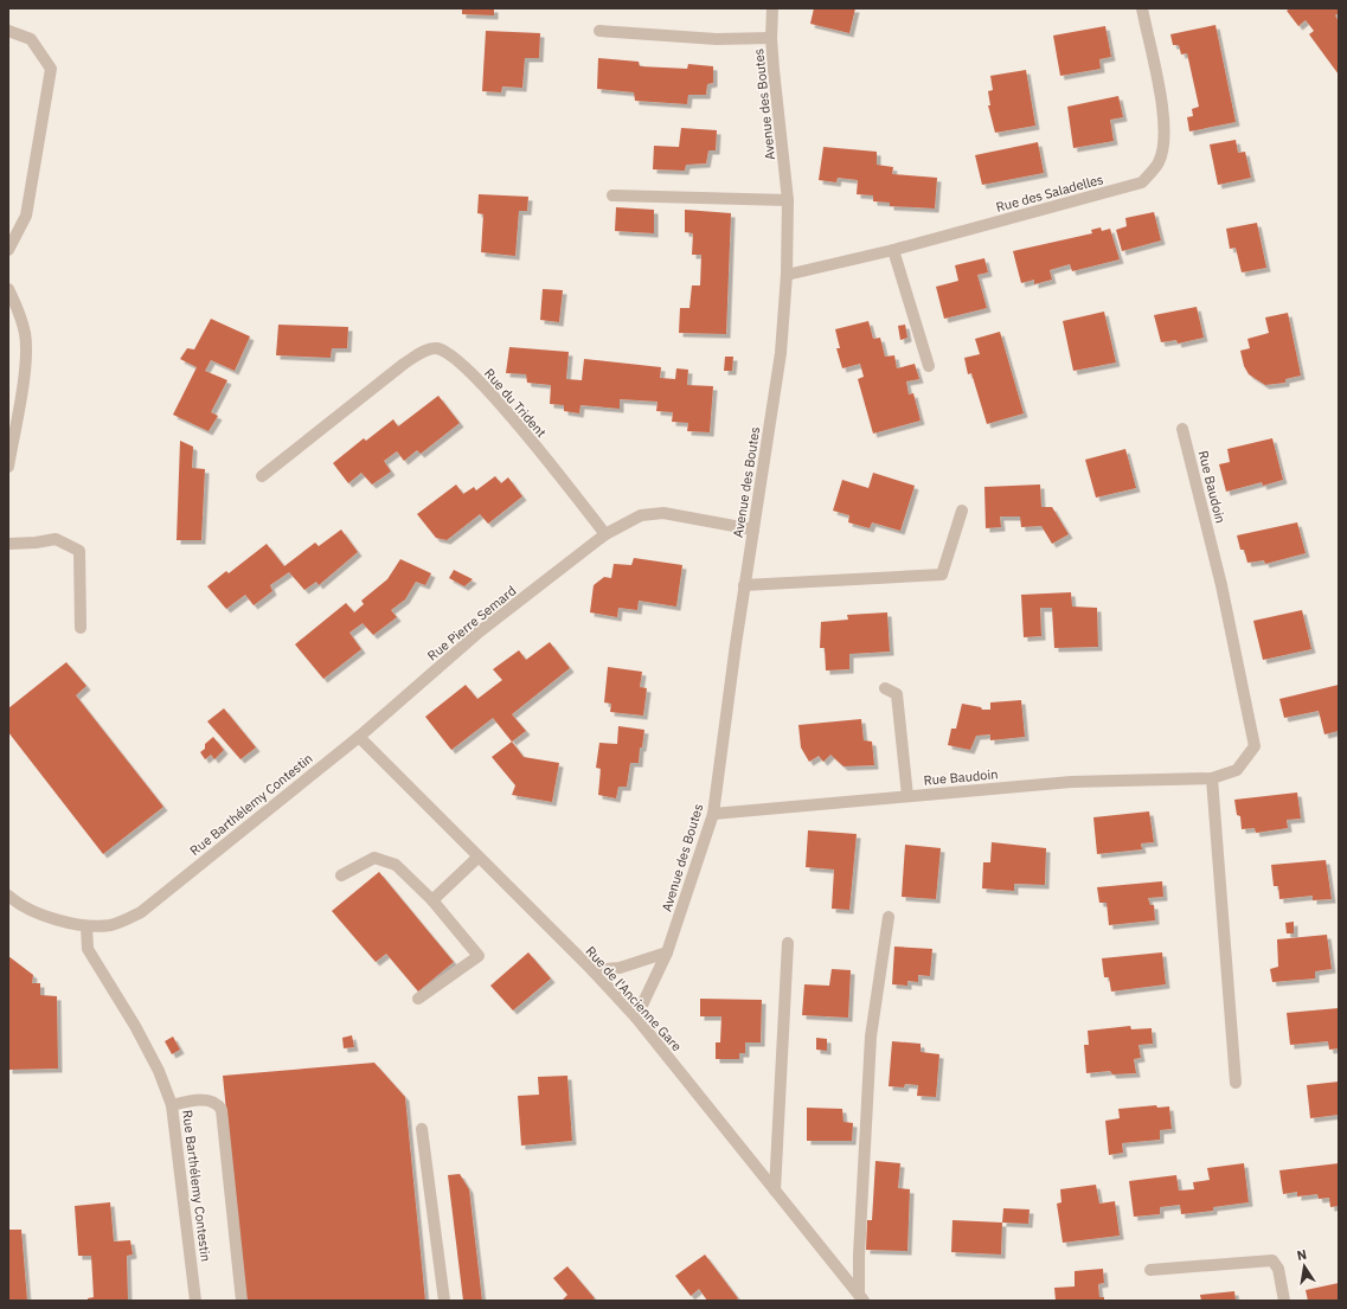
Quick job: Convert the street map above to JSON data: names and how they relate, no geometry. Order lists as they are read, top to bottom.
{
  "streets": {
    "street": [
      "Avenue des Boutes",
      "Rue des Saladelles",
      "Rue du Trident",
      "Rue Baudoin",
      "Rue Pierre Semard",
      "Rue Barthélemy Contestin",
      "Rue de l'Ancienne Gare"
    ]
  },
  "crossings": [
    ["Avenue des Boutes", "Rue des Saladelles"],
    ["Avenue des Boutes", "Rue Baudoin"],
    ["Avenue des Boutes", "Rue de l'Ancienne Gare"],
    ["Rue du Trident", "Rue Pierre Semard"],
    ["Rue Pierre Semard", "Rue Barthélemy Contestin"],
    ["Rue Pierre Semard", "Rue de l'Ancienne Gare"],
    ["Rue Barthélemy Contestin", "Rue de l'Ancienne Gare"]
  ],
  "north": "top"
}
